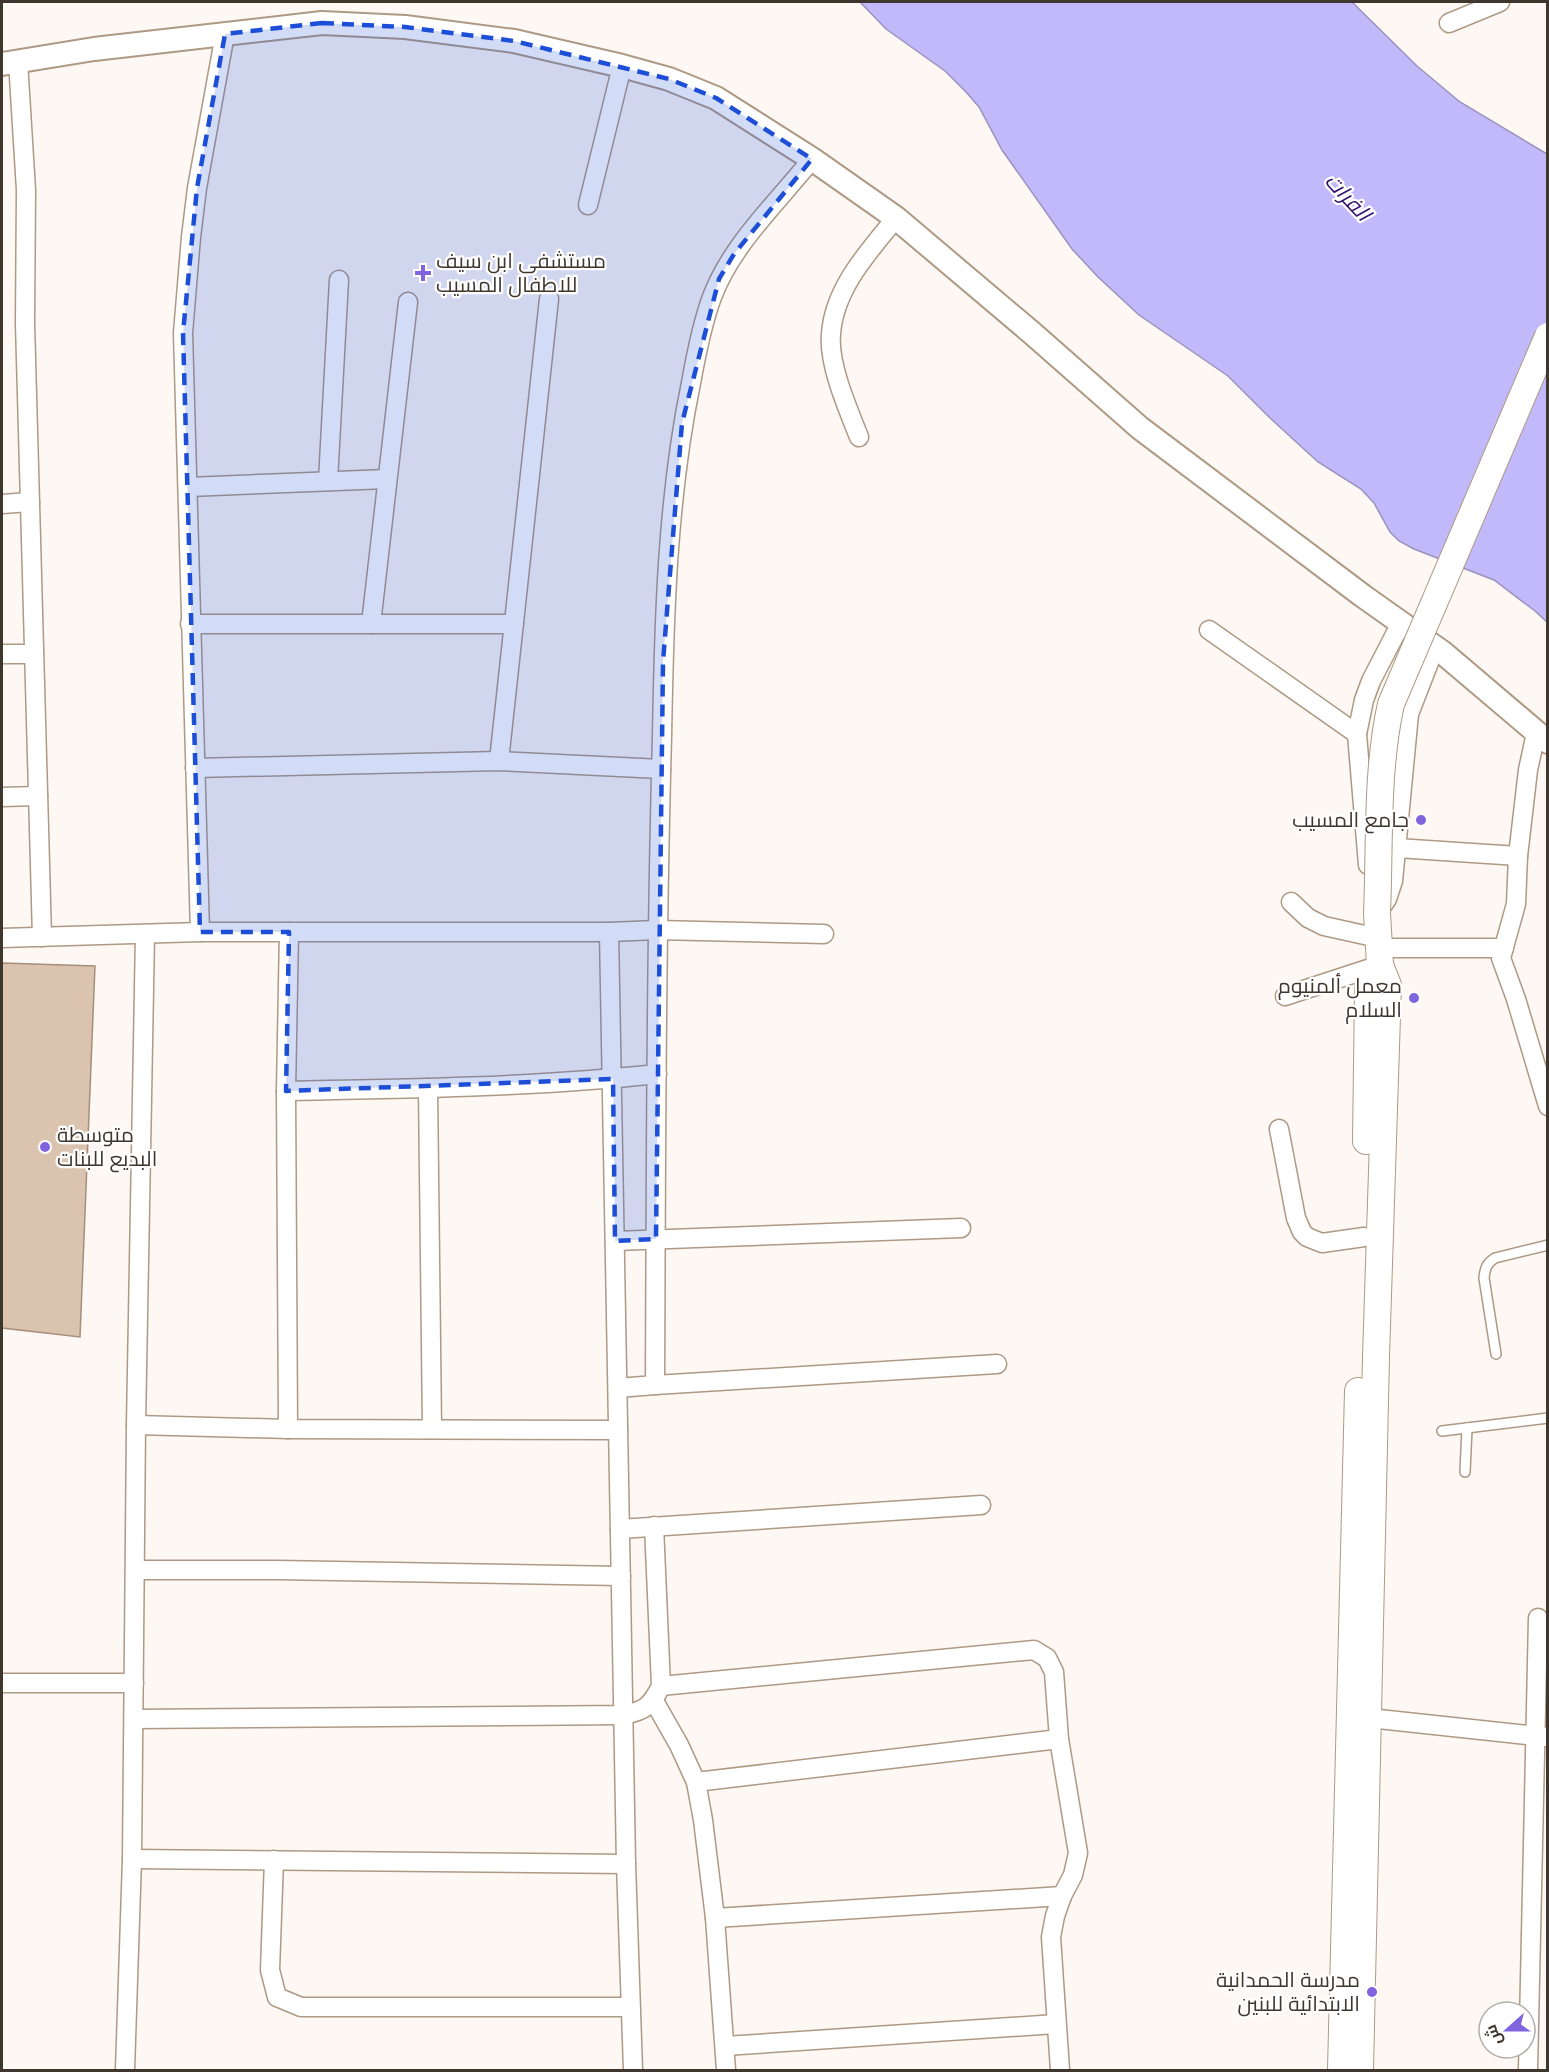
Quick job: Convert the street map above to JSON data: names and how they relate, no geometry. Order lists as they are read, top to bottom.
{
  "water": ["الفرات"],
  "places": {
    "health": ["مستشفى ابن سيف للاطفال المسيب"],
    "other": [
      "جامع المسيب",
      "معمل ألمنيوم السلام",
      "متوسطة البديع للبنات",
      "مدرسة الحمدانية الابتدائية للبنين"
    ]
  },
  "north": "left"
}
